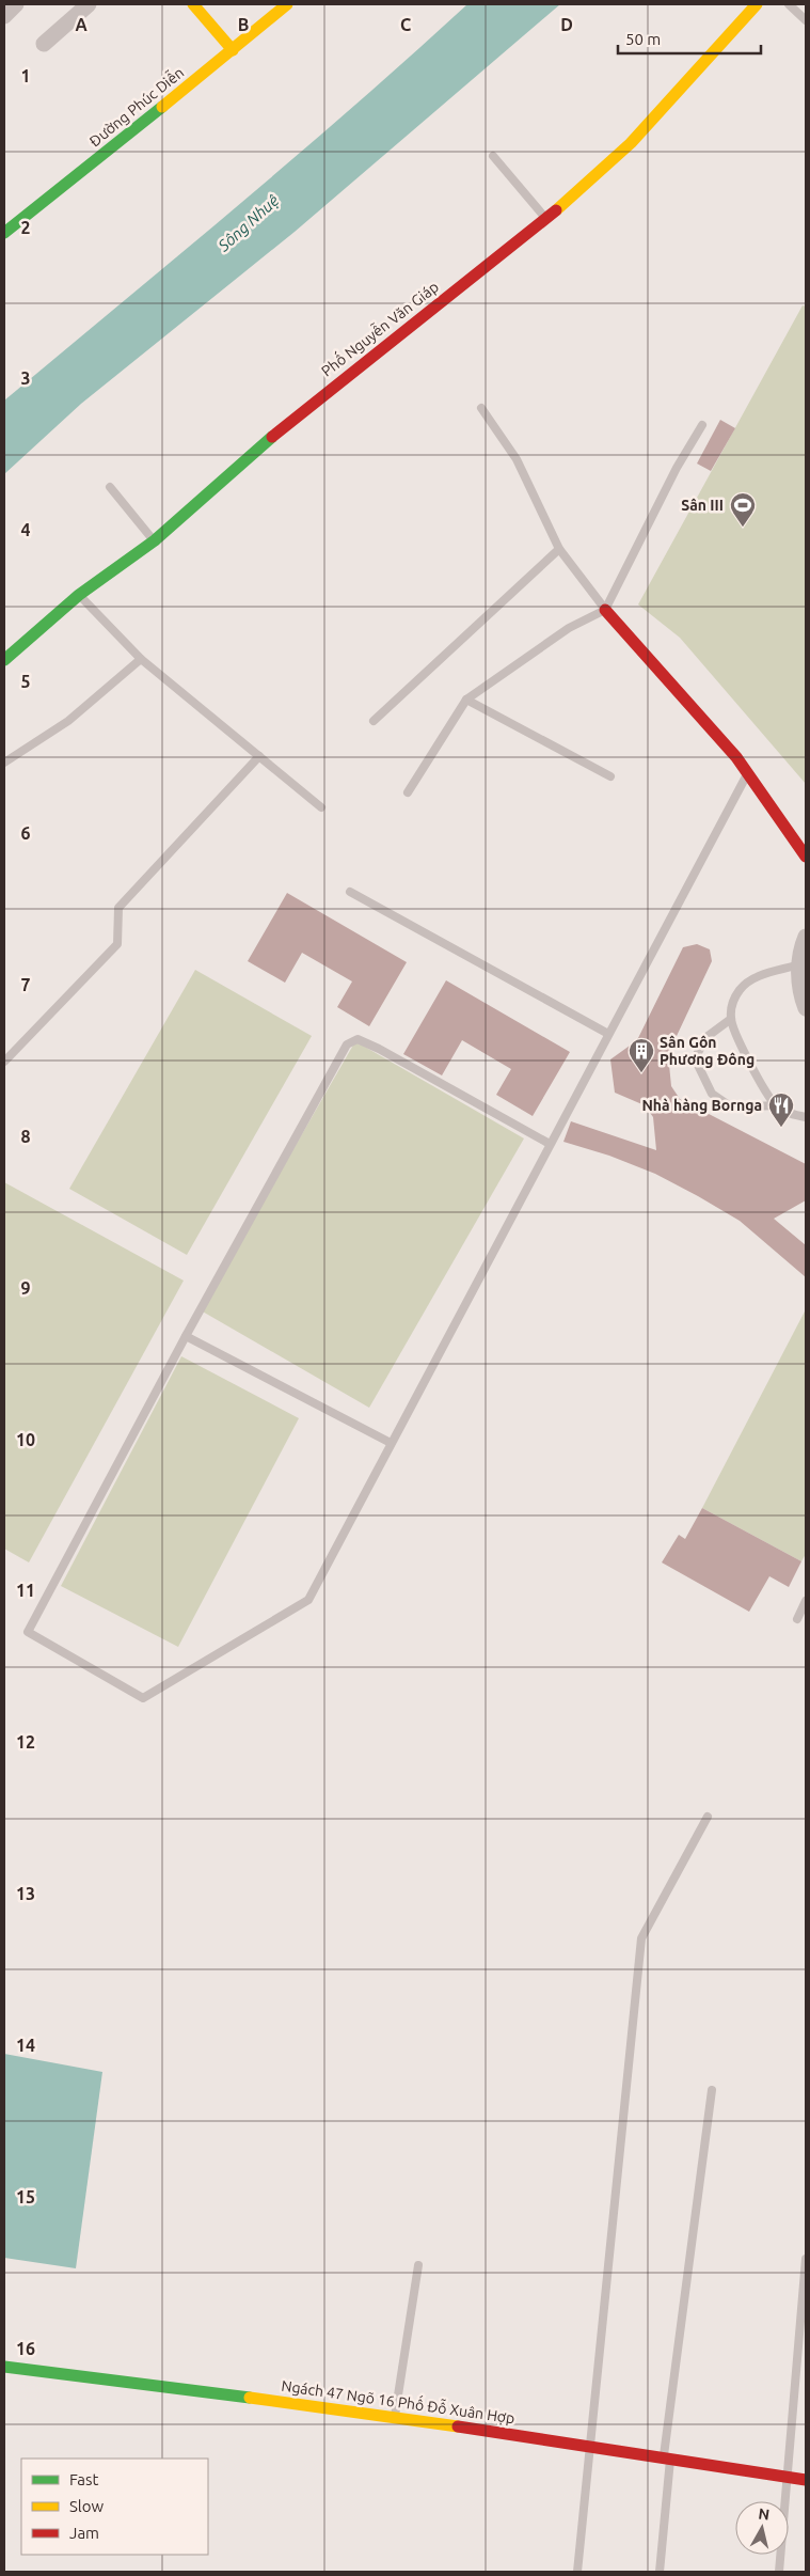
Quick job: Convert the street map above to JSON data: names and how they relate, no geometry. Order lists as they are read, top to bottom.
{
  "streets": {
    "street": ["Đường Phúc Diễn", "Phố Nguyễn Văn Giáp", "Ngách 47 Ngõ 16 Phố Đỗ Xuân Hợp"]
  },
  "water": ["Sông Nhuệ"],
  "places": {
    "sports": ["Sân III"],
    "building": ["Sân Gôn Phương Đông"],
    "restaurant": ["Nhà hàng Bornga"]
  },
  "legend": ["Fast", "Slow", "Jam"],
  "scale_bar": "50 m",
  "north": "top",
  "grid": {
    "columns": [
      "A",
      "B",
      "C",
      "D"
    ],
    "rows": [
      "1",
      "2",
      "3",
      "4",
      "5",
      "6",
      "7",
      "8",
      "9",
      "10",
      "11",
      "12",
      "13",
      "14",
      "15",
      "16"
    ]
  }
}
